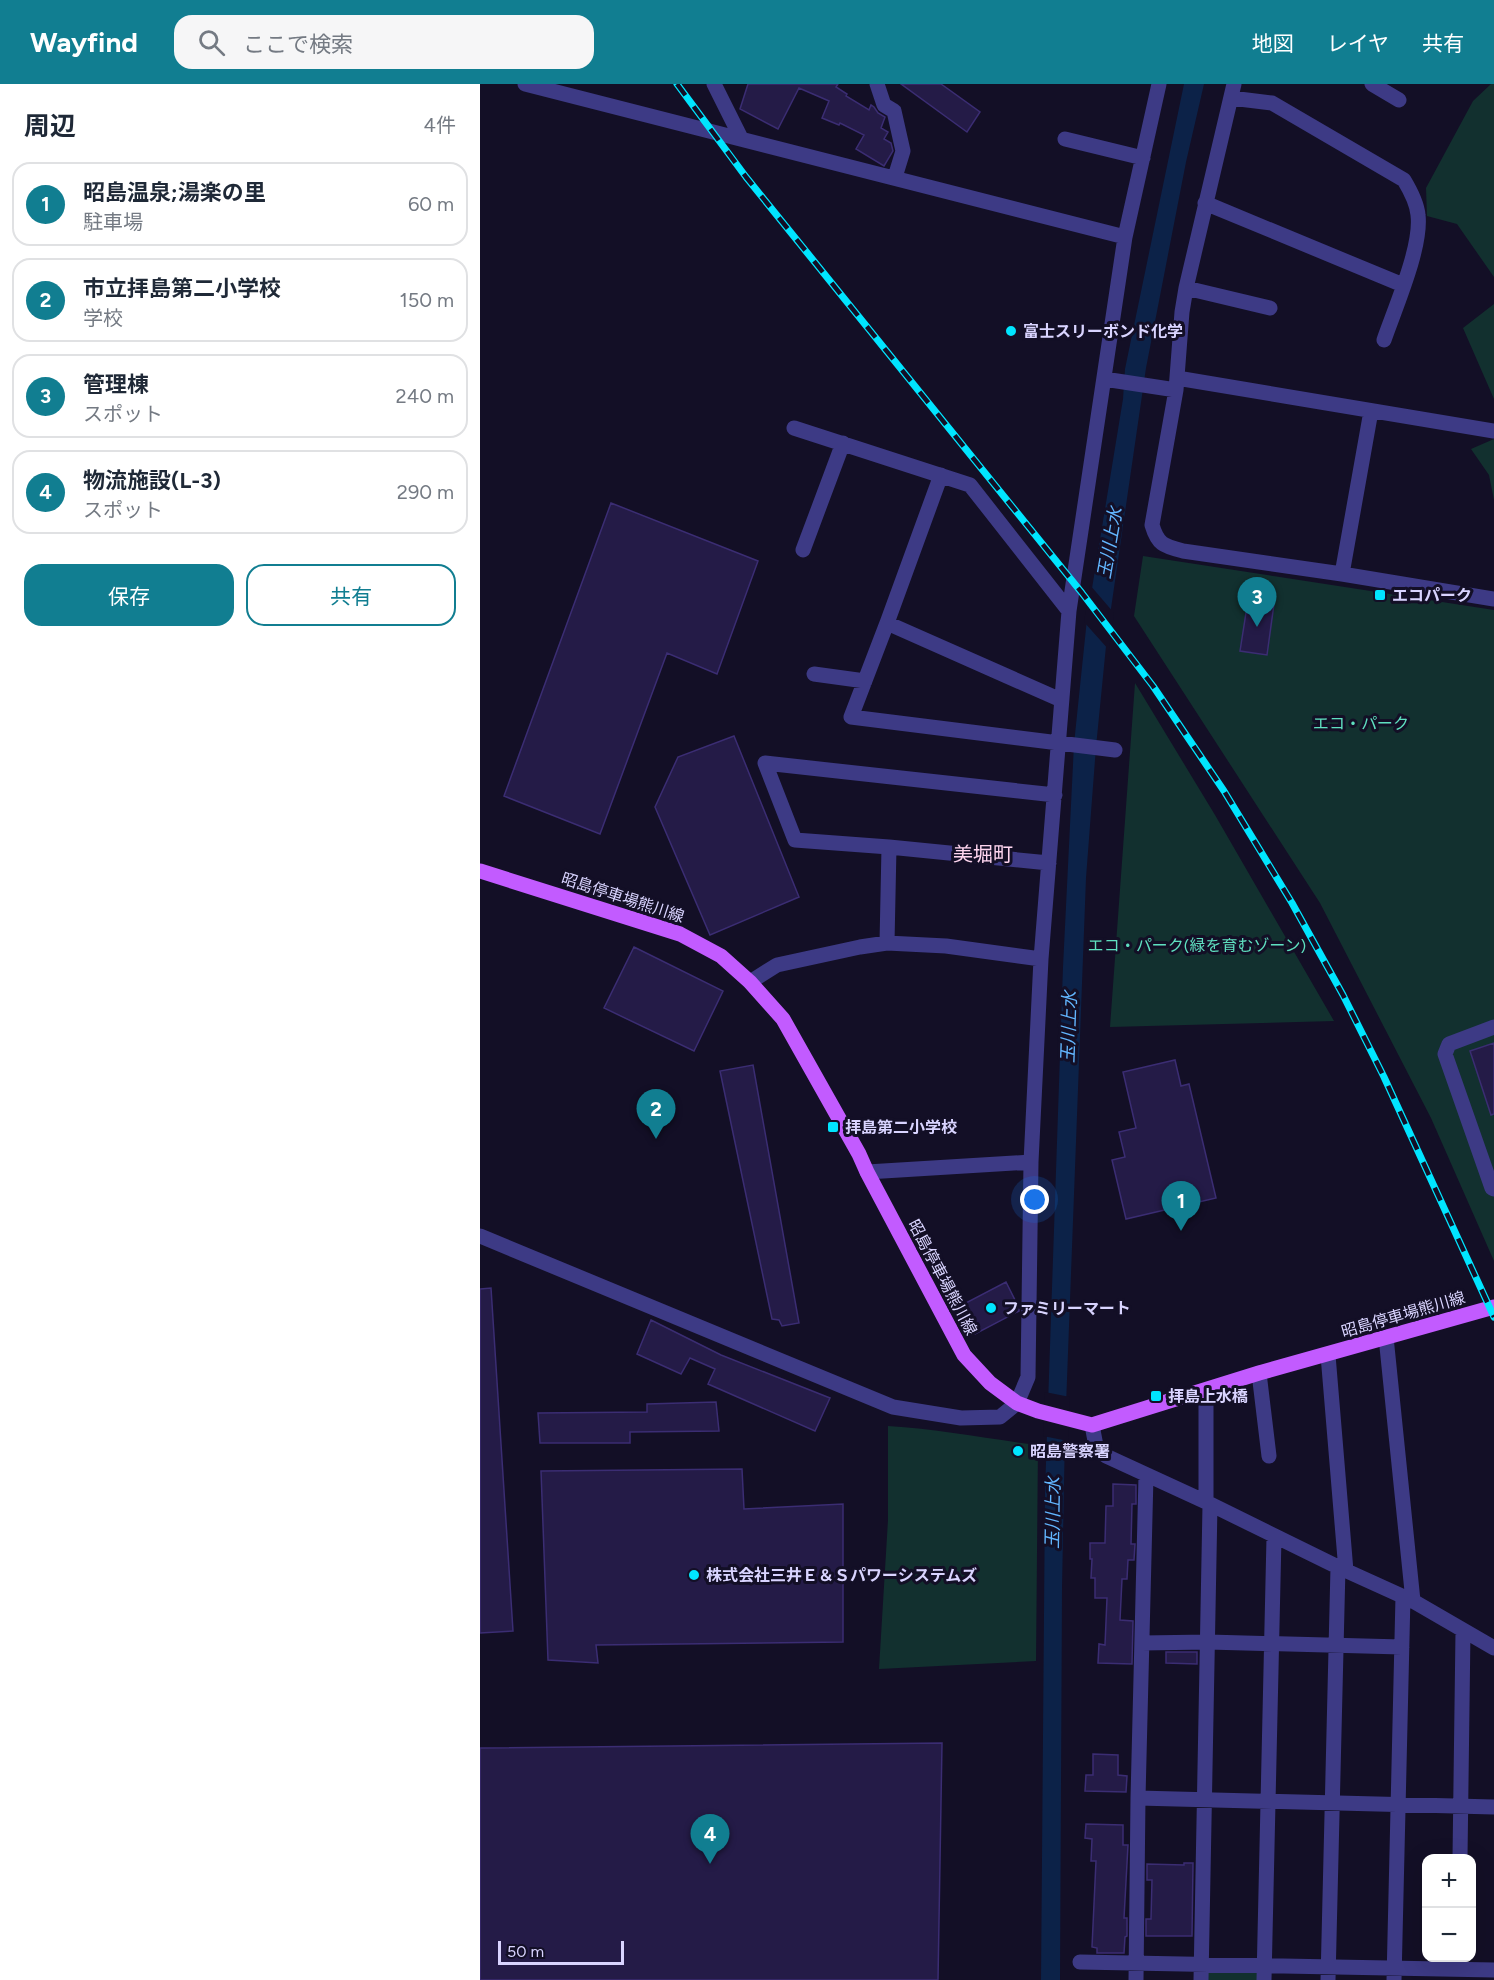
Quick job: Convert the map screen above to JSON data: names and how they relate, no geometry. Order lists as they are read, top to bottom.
{
  "streets": {
    "main road": ["昭島停車場熊川線"]
  },
  "districts": ["美堀町"],
  "water": ["玉川上水"],
  "parks": ["エコ・パーク", "エコ・パーク(緑を育むゾーン)"],
  "places": {
    "other": [
      "富士スリーボンド化学",
      "ファミリーマート",
      "昭島警察署",
      "株式会社三井Ｅ＆Ｓパワーシステムズ"
    ],
    "transit": ["エコパーク", "拝島第二小学校", "拝島上水橋"]
  },
  "scale_bar": "50 m",
  "page": {
    "header": "Wayfind",
    "search": "ここで検索",
    "nav": ["地図", "レイヤ", "共有"],
    "heading": ["周辺", "4件"],
    "list": [
      {
        "mark": "1",
        "name": "昭島温泉;湯楽の里",
        "note": "駐車場",
        "value": "60 m"
      },
      {
        "mark": "2",
        "name": "市立拝島第二小学校",
        "note": "学校",
        "value": "150 m"
      },
      {
        "mark": "3",
        "name": "管理棟",
        "note": "スポット",
        "value": "240 m"
      },
      {
        "mark": "4",
        "name": "物流施設(L-3)",
        "note": "スポット",
        "value": "290 m"
      }
    ],
    "buttons": ["保存", "共有"],
    "pins": [
      "3",
      "2",
      "1",
      "4"
    ],
    "map_buttons": ["+", "−"],
    "scale": "50 m"
  }
}
